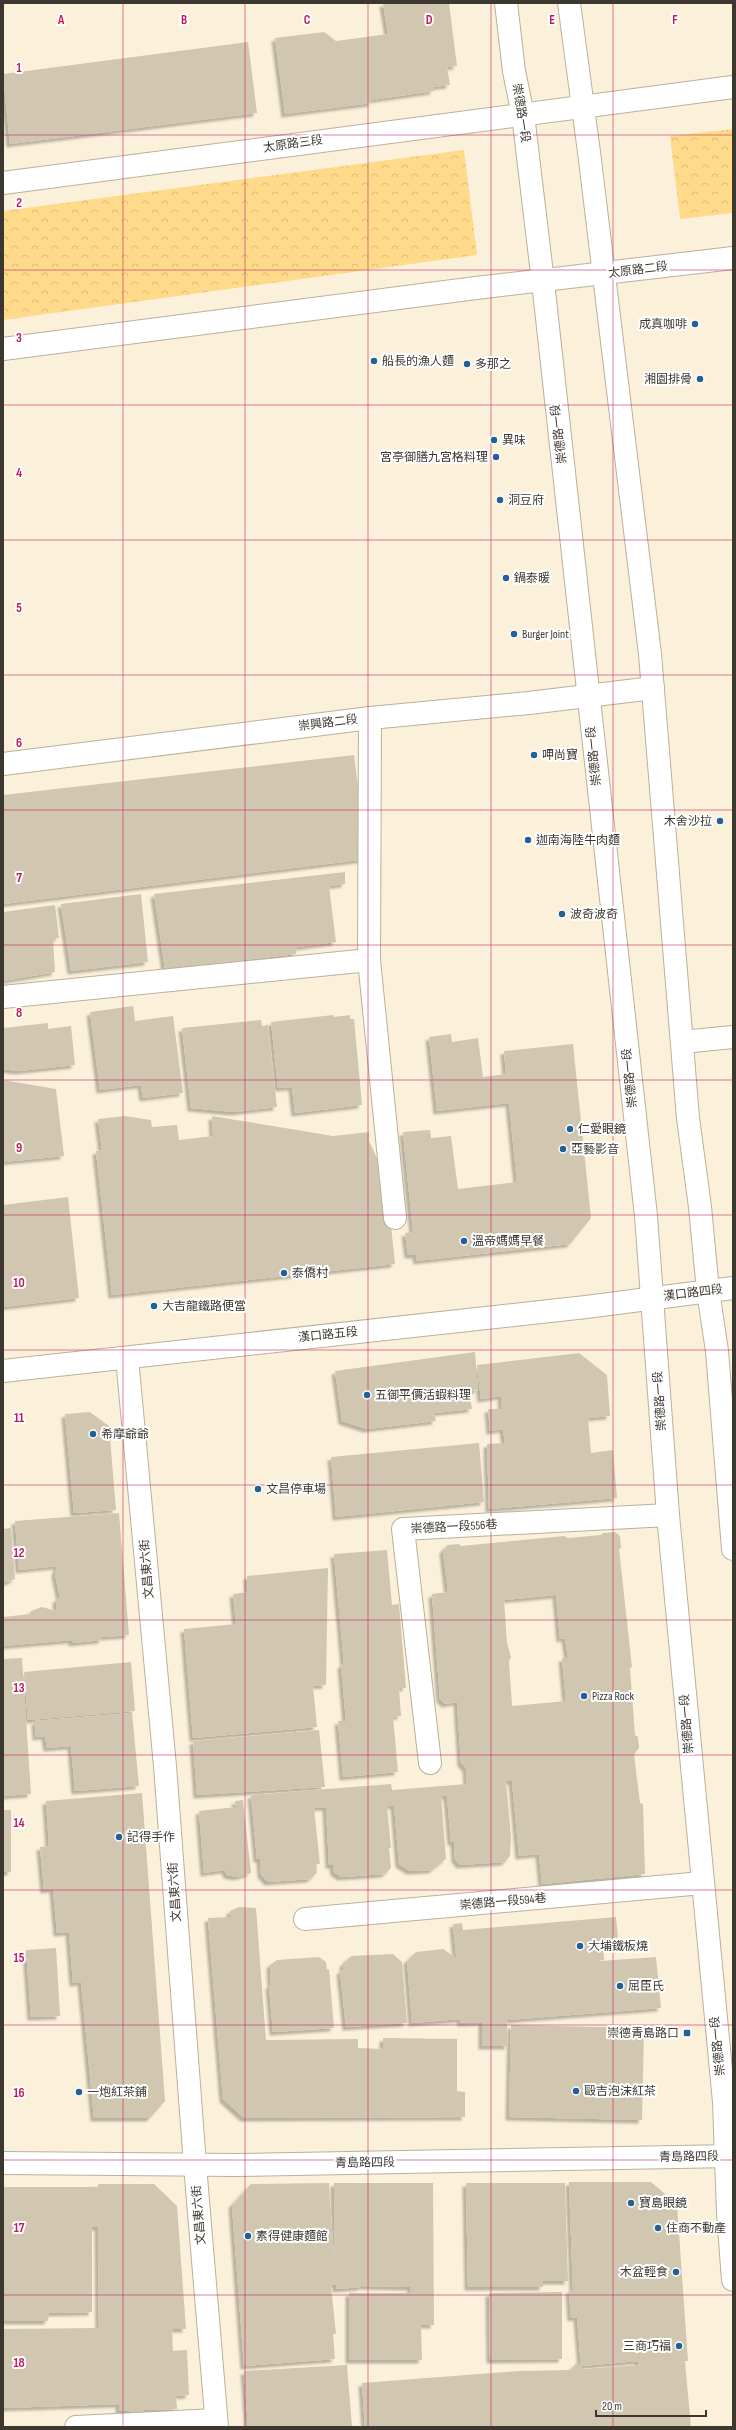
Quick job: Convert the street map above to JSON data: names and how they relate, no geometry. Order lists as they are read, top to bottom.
{
  "streets": {
    "street": [
      "崇德路一段",
      "太原路三段",
      "太原路二段",
      "崇興路二段",
      "漢口路四段",
      "漢口路五段",
      "崇德路一段556巷",
      "文昌東六街",
      "崇德路一段594巷",
      "青島路四段"
    ]
  },
  "crossings": [
    ["崇德路一段", "太原路三段"],
    ["崇德路一段", "太原路二段"],
    ["崇德路一段", "崇興路二段"],
    ["崇德路一段", "漢口路四段"],
    ["崇德路一段", "漢口路五段"],
    ["崇德路一段", "崇德路一段556巷"],
    ["崇德路一段", "崇德路一段594巷"],
    ["崇德路一段", "青島路四段"],
    ["漢口路四段", "漢口路五段"],
    ["漢口路五段", "文昌東六街"],
    ["文昌東六街", "青島路四段"]
  ],
  "places": {
    "other": [
      "成真咖啡",
      "船長的漁人麵",
      "多那之",
      "湘園排骨",
      "異味",
      "宮亭御膳九宮格料理",
      "洞豆府",
      "鍋泰暖",
      "Burger Joint",
      "呷尚寶",
      "木舍沙拉",
      "迦南海陸牛肉麵",
      "波奇波奇",
      "仁愛眼鏡",
      "亞藝影音",
      "溫帝媽媽早餐",
      "泰僑村",
      "大吉龍鐵路便當",
      "五御平價活蝦料理",
      "希摩爺爺",
      "文昌停車場",
      "Pizza Rock",
      "記得手作",
      "大埔鐵板燒",
      "屈臣氏",
      "毆吉泡沫紅茶",
      "一炮紅茶鋪",
      "寶島眼鏡",
      "住商不動產",
      "素得健康麵館",
      "木盆輕食",
      "三商巧福"
    ],
    "transit": ["崇德青島路口"]
  },
  "scale_bar": "20 m",
  "grid": {
    "columns": [
      "A",
      "B",
      "C",
      "D",
      "E",
      "F"
    ],
    "rows": [
      "1",
      "2",
      "3",
      "4",
      "5",
      "6",
      "7",
      "8",
      "9",
      "10",
      "11",
      "12",
      "13",
      "14",
      "15",
      "16",
      "17",
      "18"
    ]
  }
}
